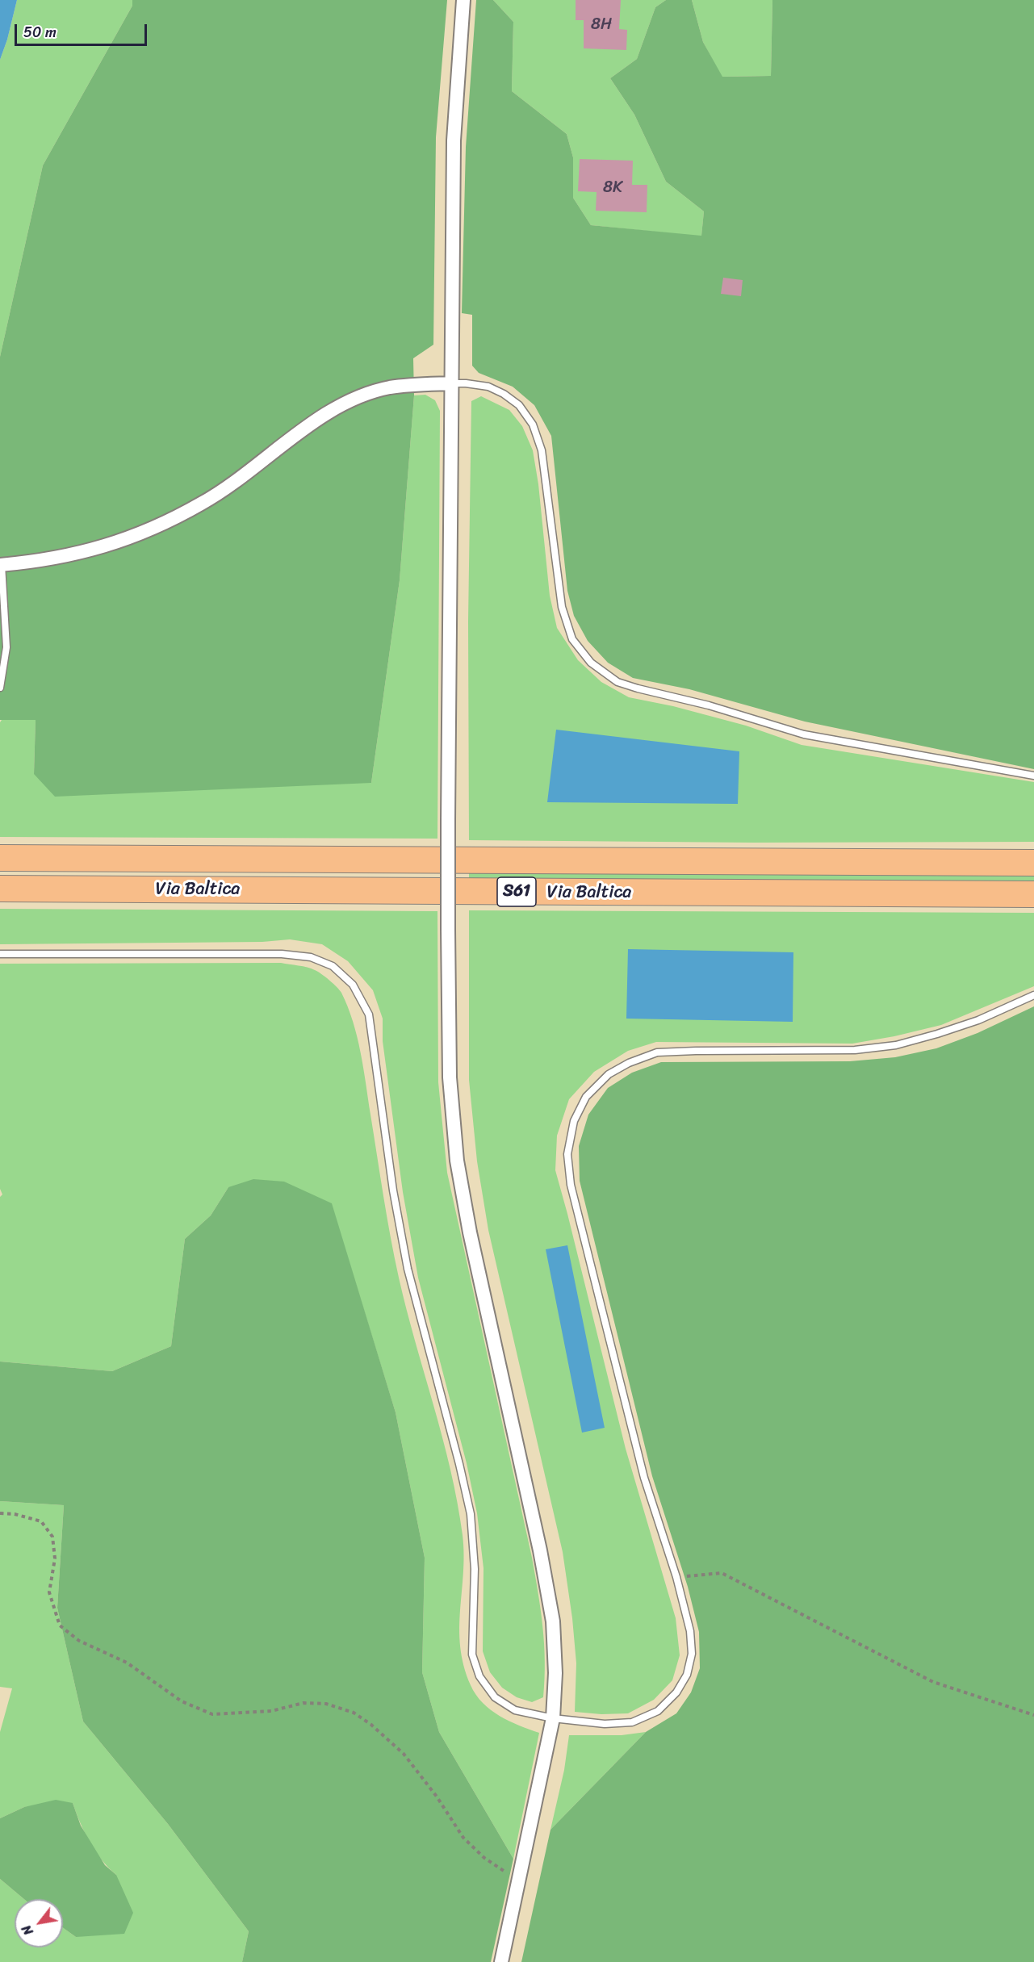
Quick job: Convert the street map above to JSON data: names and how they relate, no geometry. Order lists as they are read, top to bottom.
{
  "streets": {
    "highway": ["Via Baltica", "S61"]
  },
  "house_numbers": ["8H", "8K"],
  "scale_bar": "50 m",
  "north": "bottom left"
}
